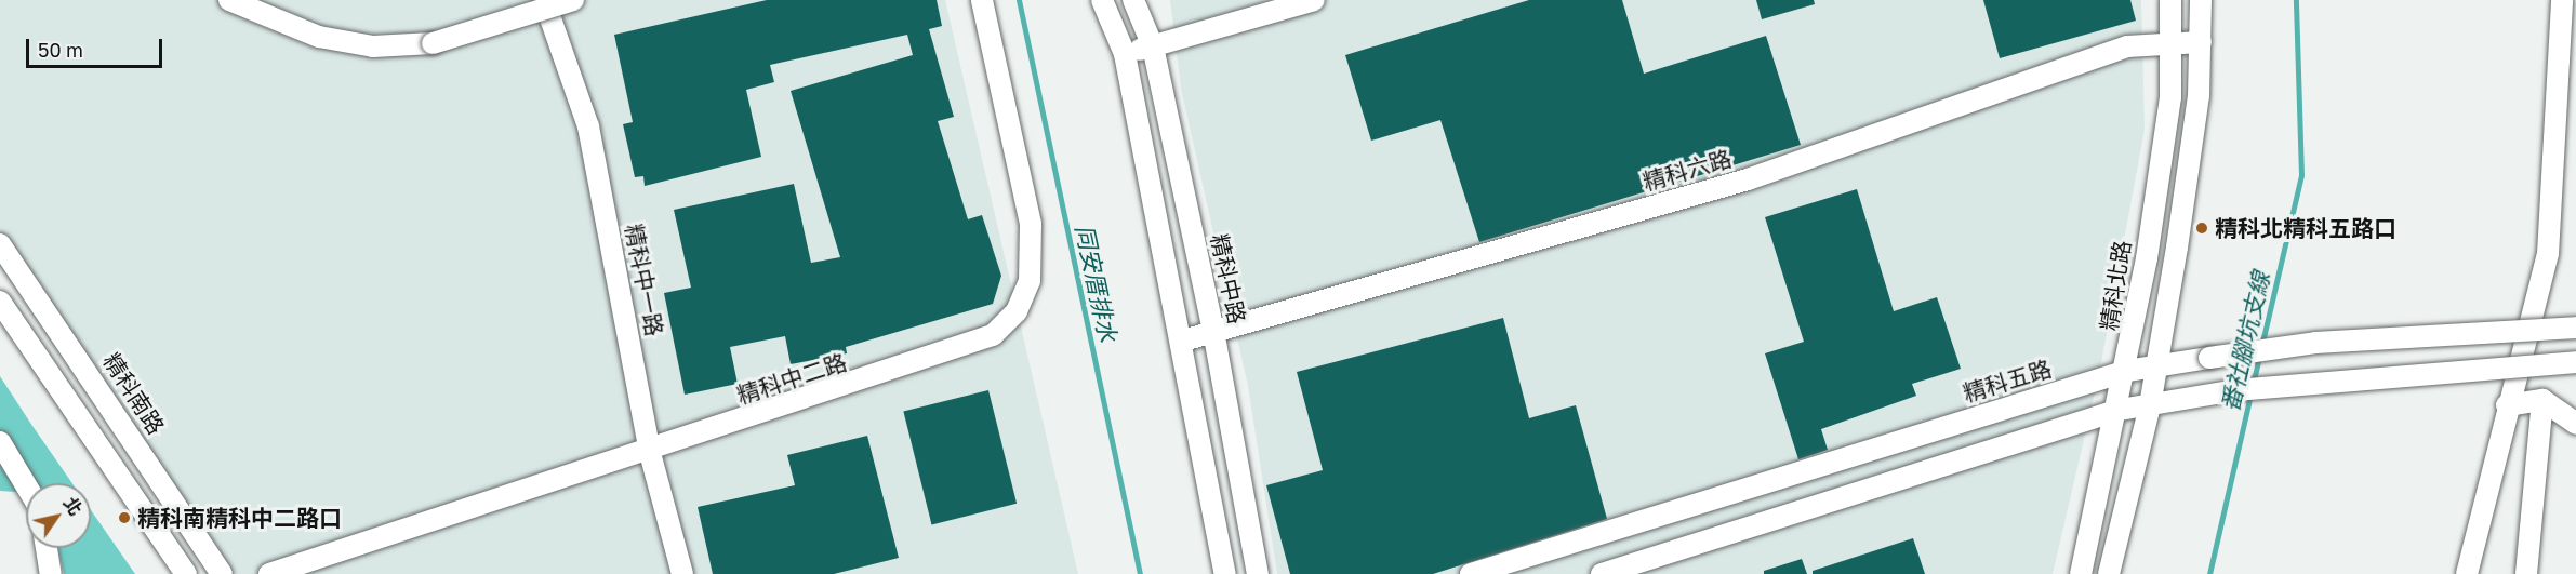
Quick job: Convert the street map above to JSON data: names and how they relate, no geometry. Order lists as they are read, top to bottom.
{
  "streets": {
    "street": [
      "精科六路",
      "精科中路",
      "精科中一路",
      "精科北路",
      "精科中二路",
      "精科五路",
      "精科南路"
    ]
  },
  "crossings": [
    ["精科六路", "精科中路"],
    ["精科六路", "精科北路"],
    ["精科中一路", "精科中二路"],
    ["精科北路", "精科五路"]
  ],
  "water": ["同安厝排水", "番社腳坑支線"],
  "places": ["精科北精科五路口", "精科南精科中二路口"],
  "scale_bar": "50 m",
  "north": "top right"
}
